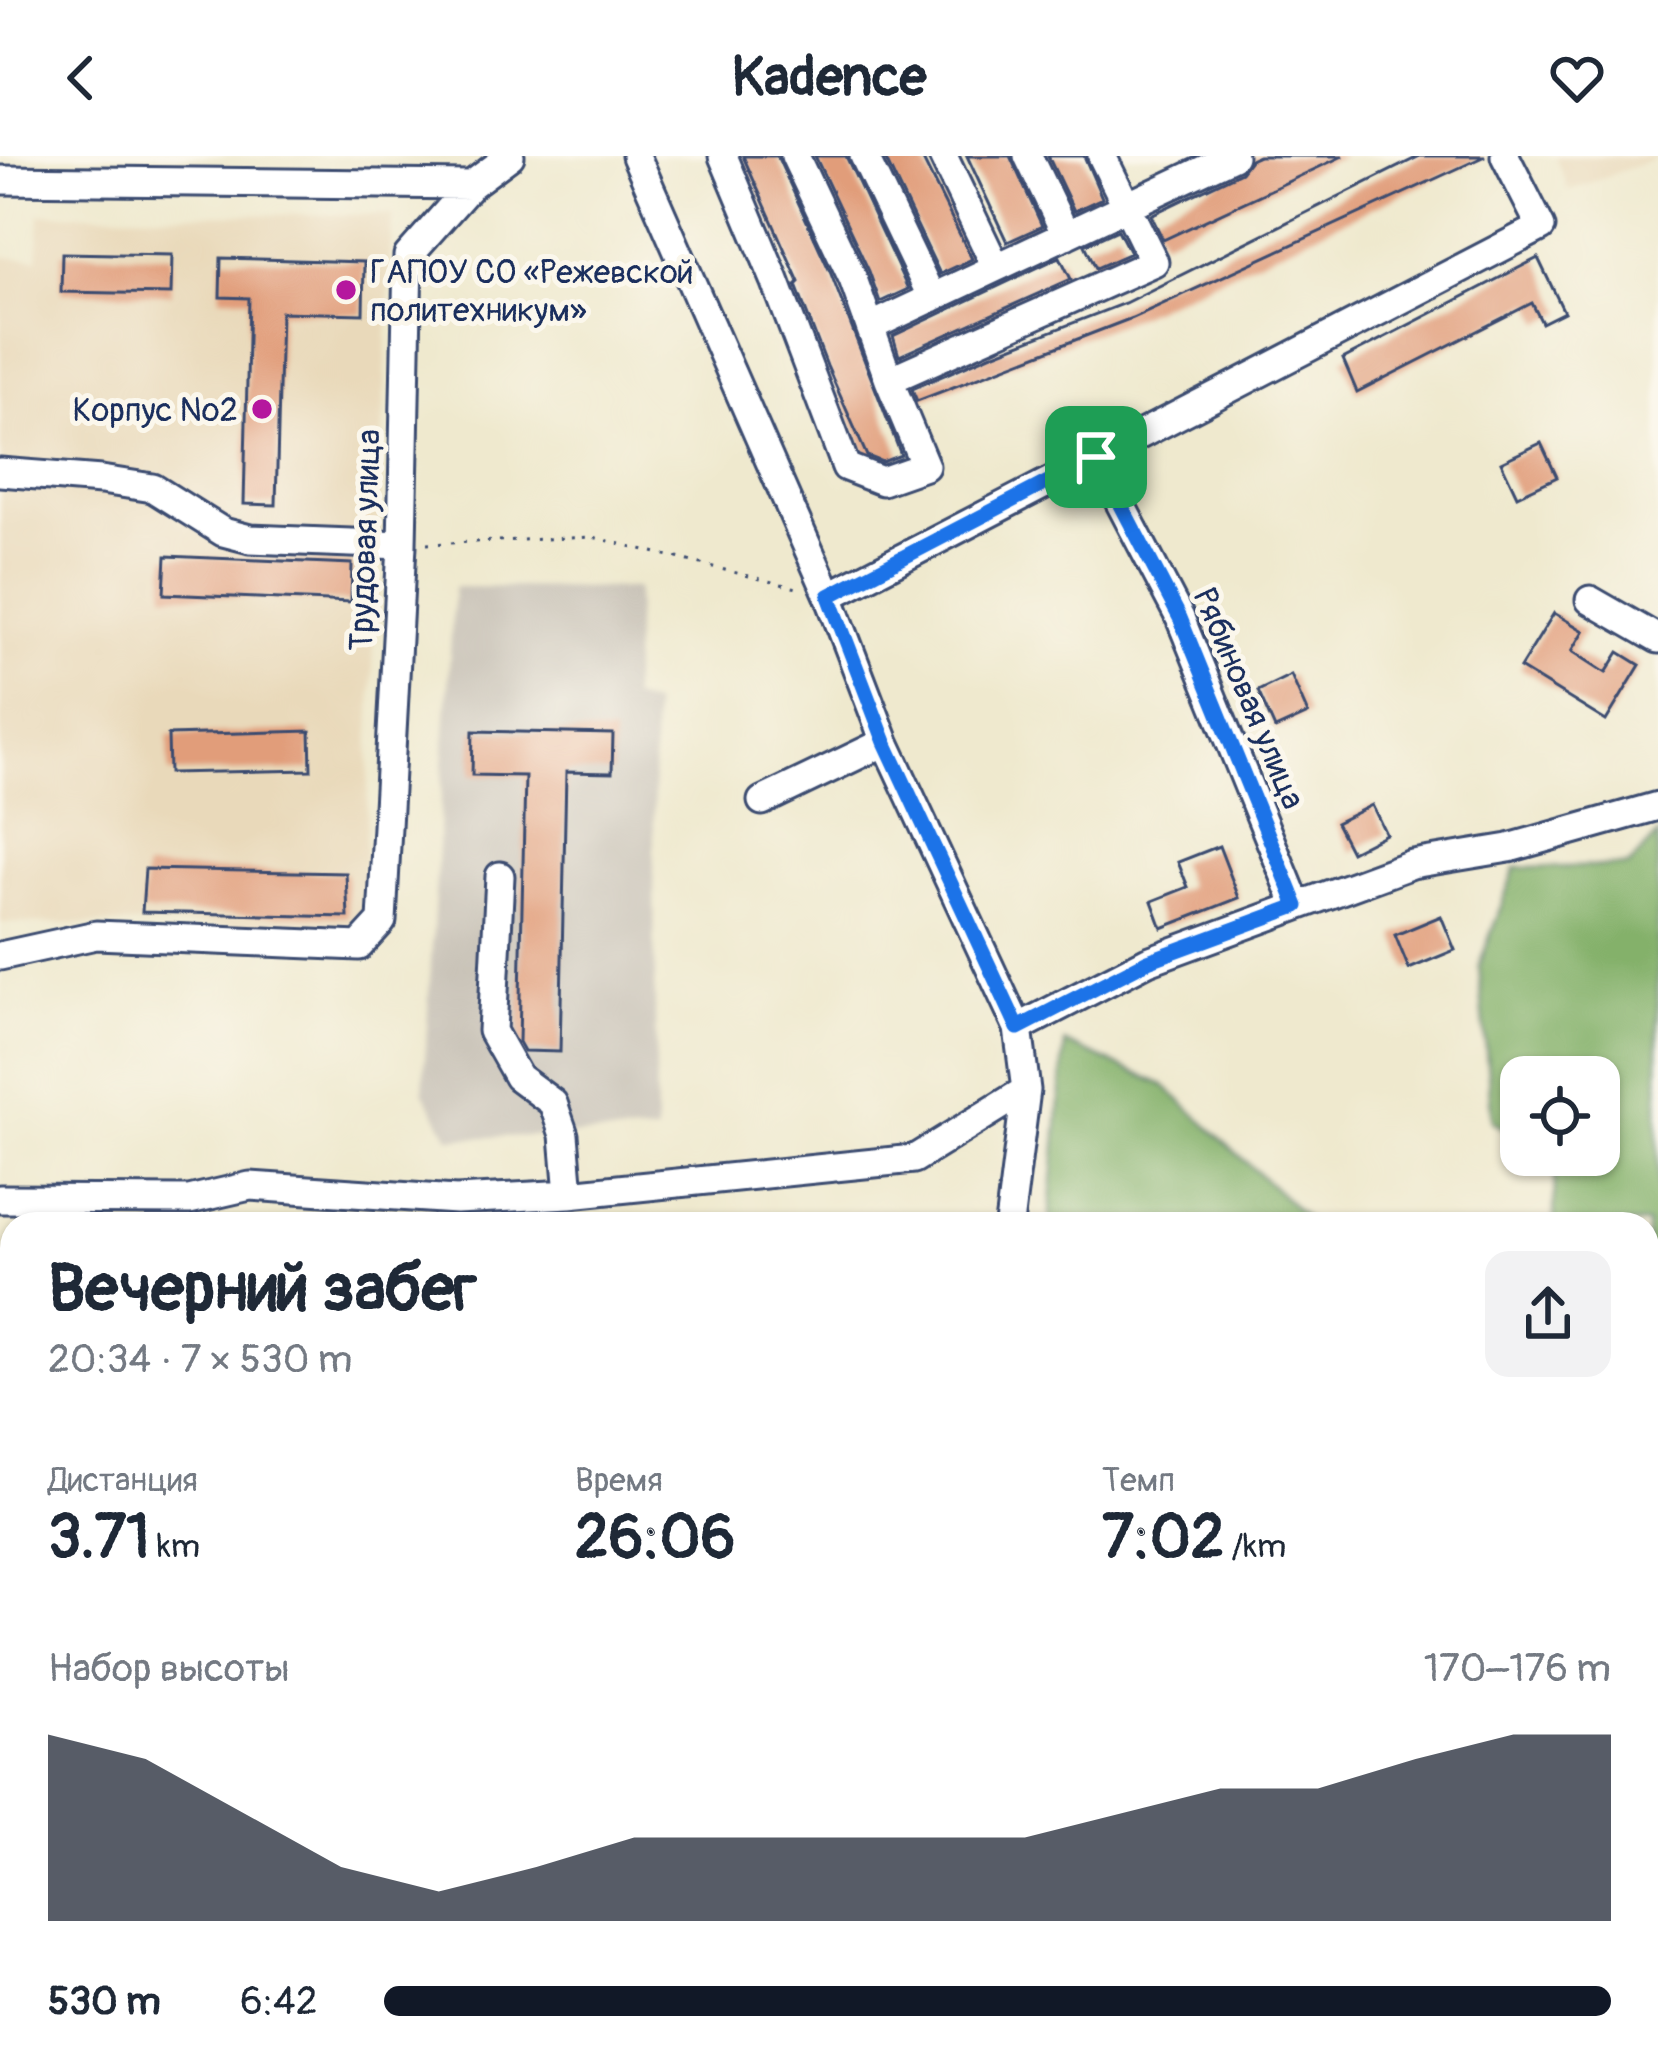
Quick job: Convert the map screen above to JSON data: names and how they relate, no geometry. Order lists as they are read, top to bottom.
{
  "streets": {
    "street": ["Трудовая улица", "Рябиновая улица"]
  },
  "places": ["ГАПОУ СО «Режевской политехникум»", "Корпус №2"],
  "page": {
    "header": "Kadence",
    "heading": ["Вечерний забег", "20:34 · 7 × 530 m"],
    "stats": [
      ["Дистанция", "3.71 km"],
      ["Время", "26:06"],
      ["Темп", "7:02 /km"]
    ],
    "chart": ["Набор высоты", "170–176 m"],
    "list": [
      {
        "name": "530 m",
        "note": "6:42"
      }
    ]
  }
}
